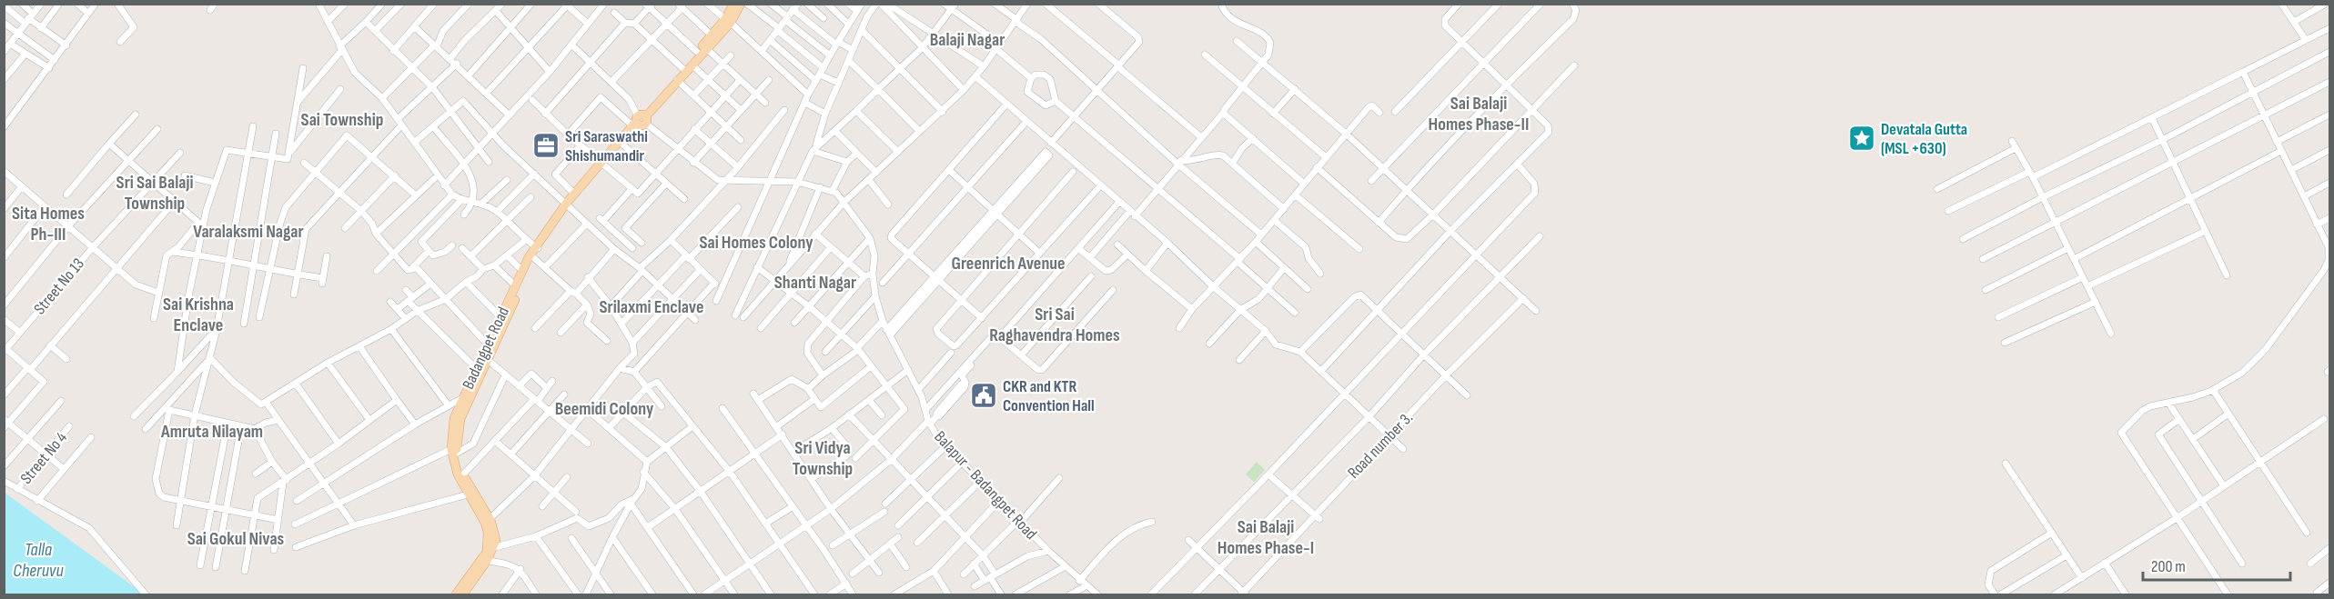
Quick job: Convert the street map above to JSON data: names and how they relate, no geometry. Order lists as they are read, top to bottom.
{
  "streets": {
    "main road": ["Badangpet Road"],
    "street": [
      "Street No 13",
      "Road number 3.",
      "Street No 4",
      "Balapur - Badangpet Road"
    ]
  },
  "districts": [
    "Balaji Nagar",
    "Sai Balaji Homes Phase-II",
    "Sai Township",
    "Sri Sai Balaji Township",
    "Sita Homes Ph-III",
    "Varalaksmi Nagar",
    "Sai Homes Colony",
    "Greenrich Avenue",
    "Shanti Nagar",
    "Sai Krishna Enclave",
    "Srilaxmi Enclave",
    "Sri Sai Raghavendra Homes",
    "Beemidi Colony",
    "Amruta Nilayam",
    "Sri Vidya Township",
    "Sai Balaji Homes Phase-I",
    "Sai Gokul Nivas"
  ],
  "water": ["Talla Cheruvu"],
  "places": {
    "place": ["Devatala Gutta (MSL +630)"],
    "office": ["Sri Saraswathi Shishumandir"],
    "public building": ["CKR and KTR Convention Hall"]
  },
  "scale_bar": "200 m"
}
